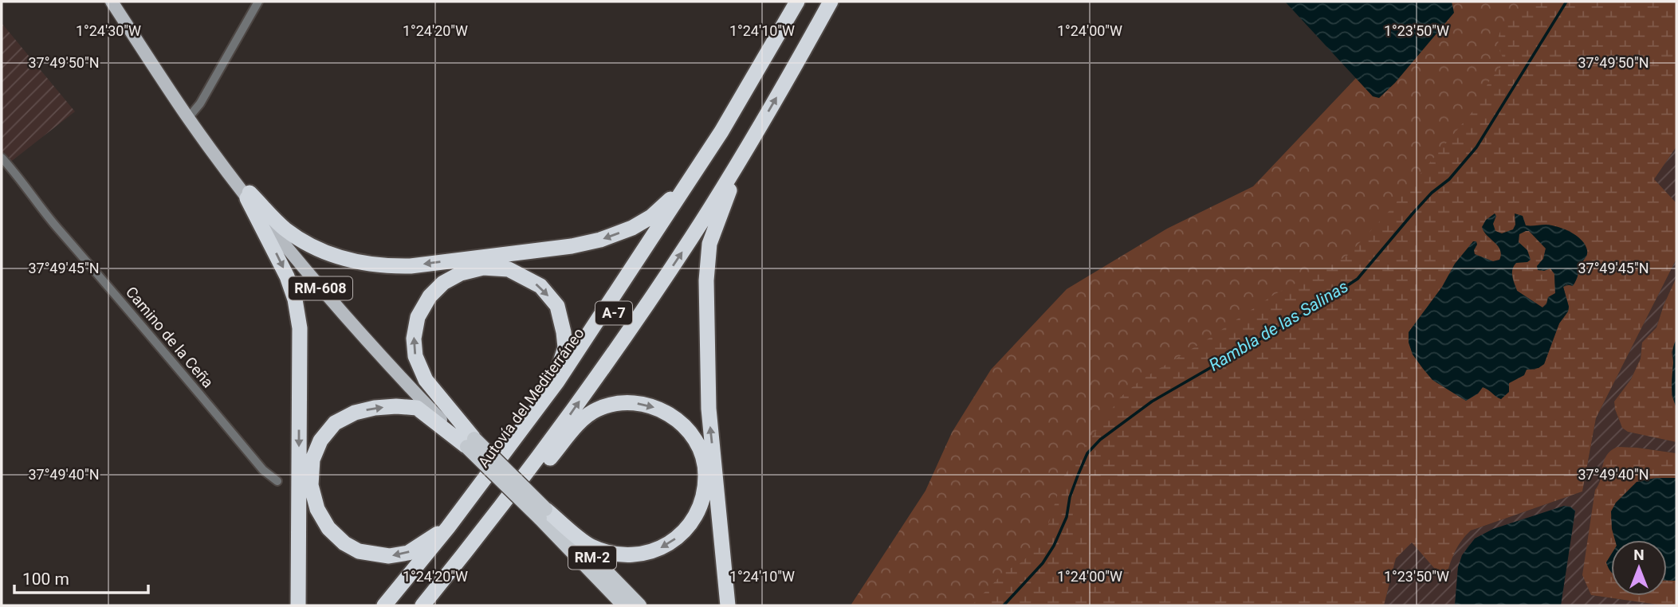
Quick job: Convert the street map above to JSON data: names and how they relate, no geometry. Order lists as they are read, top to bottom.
{
  "streets": {
    "highway": ["A-7", "Autovía del Mediterráneo", "RM-2"],
    "street": ["Camino de la Ceña"]
  },
  "water": ["Rambla de las Salinas"],
  "scale_bar": "100 m",
  "north": "top",
  "coordinates": [
    "1°24'30\"W",
    "1°24'20\"W",
    "1°24'10\"W",
    "1°24'00\"W",
    "1°23'50\"W",
    "37°49'50\"N",
    "37°49'45\"N",
    "37°49'40\"N"
  ]
}
